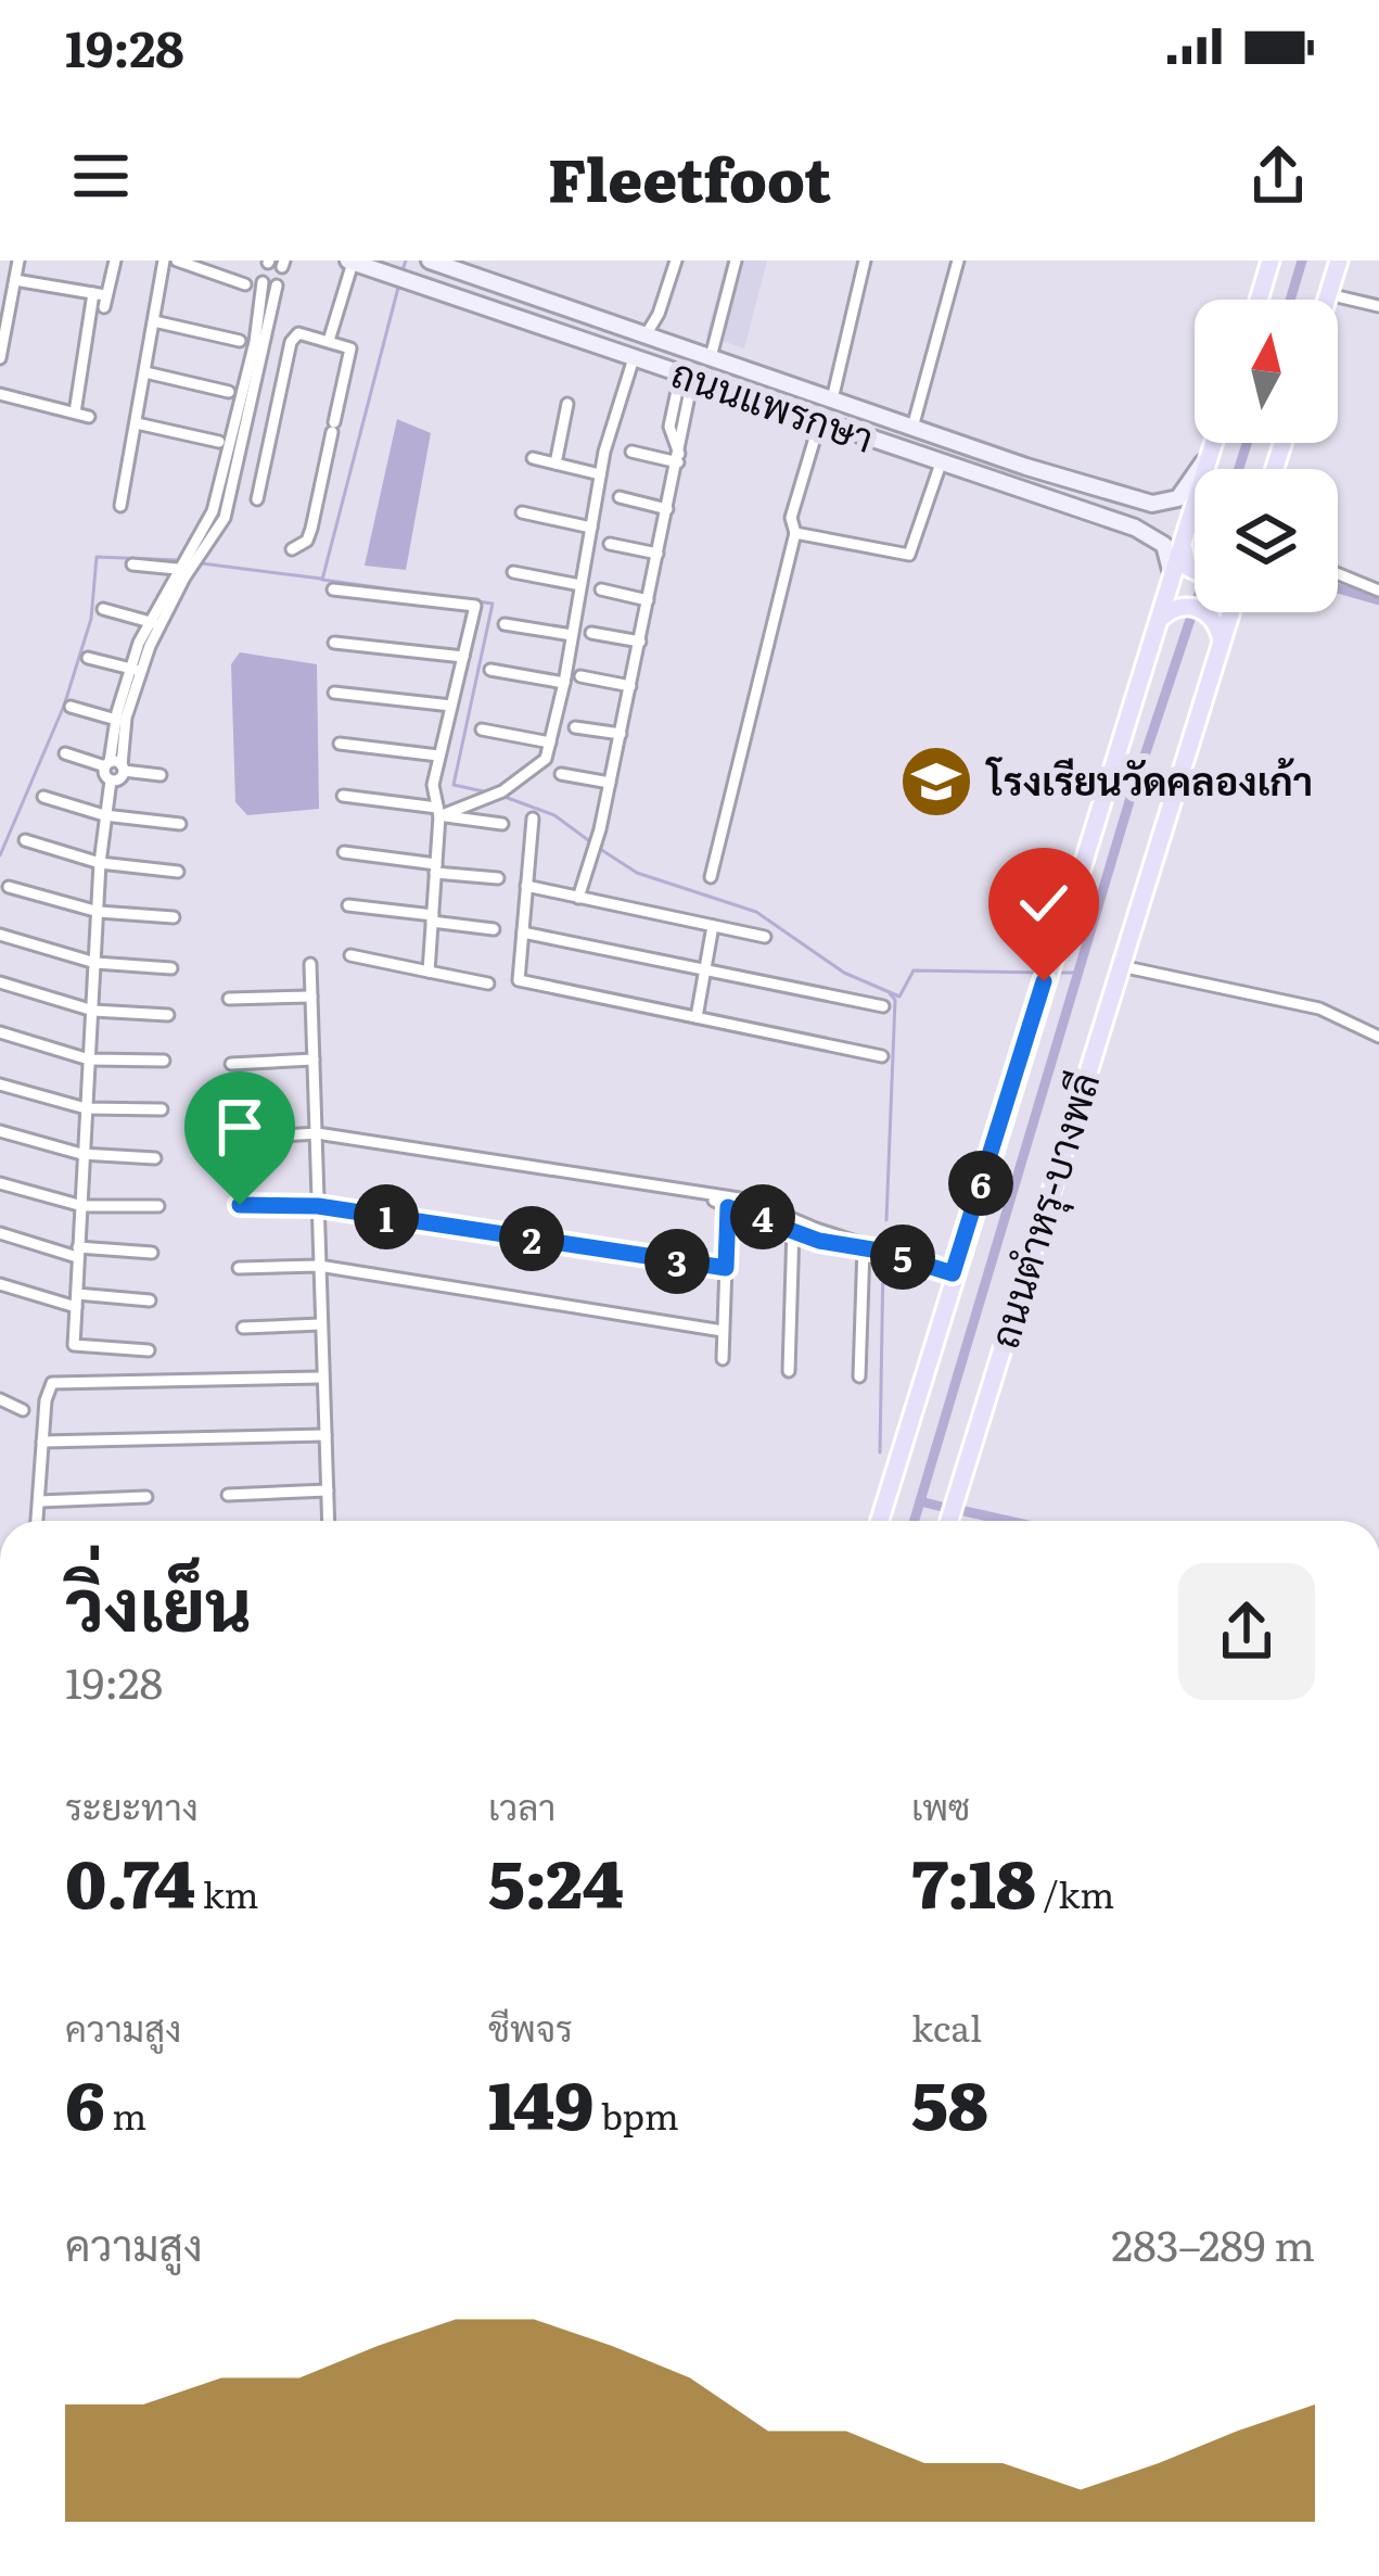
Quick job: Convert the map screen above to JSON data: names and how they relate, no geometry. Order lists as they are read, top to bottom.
{
  "streets": {
    "main road": ["ถนนแพรกษา", "ถนนตำหรุ-บางพลี"]
  },
  "places": {
    "school or university": ["โรงเรียนวัดคลองเก้า"]
  },
  "north": "top",
  "page": {
    "status": "19:28",
    "header": "Fleetfoot",
    "pins": [
      "6",
      "1",
      "4",
      "2",
      "5",
      "3"
    ],
    "heading": ["วิ่งเย็น", "19:28"],
    "stats": [
      ["ระยะทาง", "0.74 km"],
      ["เวลา", "5:24"],
      ["เพซ", "7:18 /km"],
      ["ความสูง", "6 m"],
      ["ชีพจร", "149 bpm"],
      ["kcal", "58"]
    ],
    "chart": ["ความสูง", "283–289 m"]
  }
}
